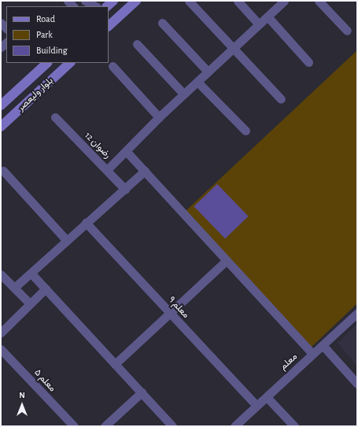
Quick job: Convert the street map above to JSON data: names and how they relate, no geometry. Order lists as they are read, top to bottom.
{
  "streets": {
    "main road": ["بلوار ولیعصر"],
    "street": [
      "رضوان 12",
      "معلم ۹",
      "معلم",
      "معلم ۵"
    ]
  },
  "crossings": [
    ["معلم ۹", "معلم"]
  ],
  "legend": ["Road", "Park", "Building"],
  "north": "top"
}
